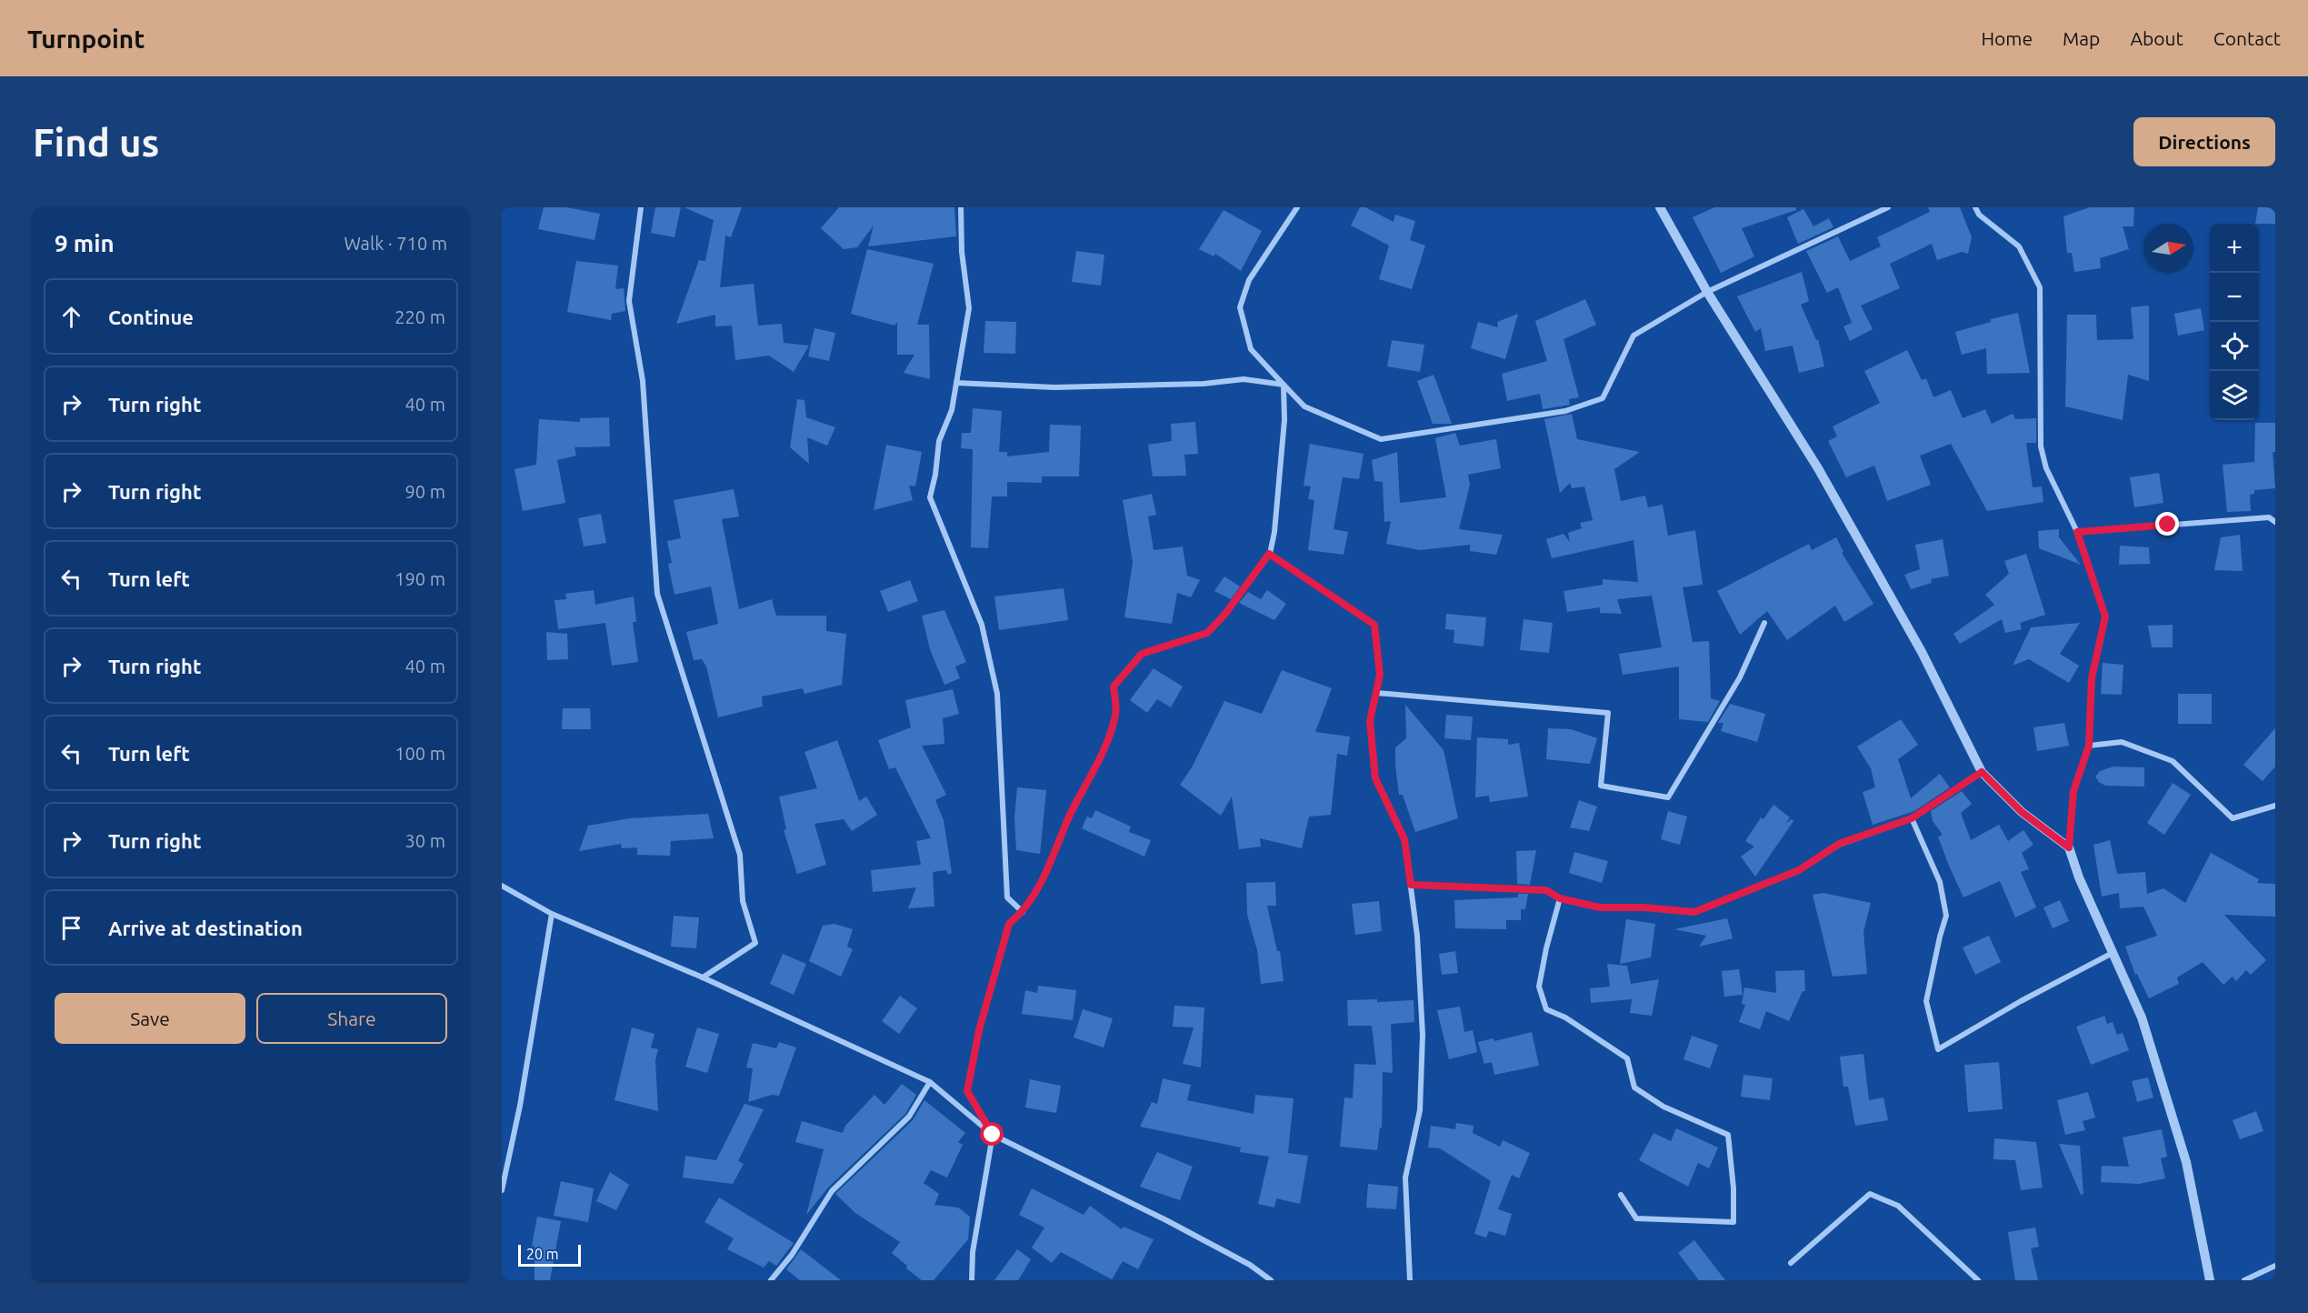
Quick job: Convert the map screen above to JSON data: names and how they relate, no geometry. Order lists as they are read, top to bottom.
{
  "scale_bar": "20 m",
  "north": "right",
  "page": {
    "header": "Turnpoint",
    "nav": [
      "Home",
      "Map",
      "About",
      "Contact"
    ],
    "buttons": [
      "Directions",
      ["Save", "Share"]
    ],
    "title": "Find us",
    "heading": ["9 min", "Walk · 710 m"],
    "map_buttons": ["+", "−"],
    "list": [
      ["Continue", "220 m"],
      ["Turn right", "40 m"],
      ["Turn right", "90 m"],
      ["Turn left", "190 m"],
      ["Turn right", "40 m"],
      ["Turn left", "100 m"],
      ["Turn right", "30 m"],
      "Arrive at destination"
    ],
    "scale": "20 m"
  }
}
